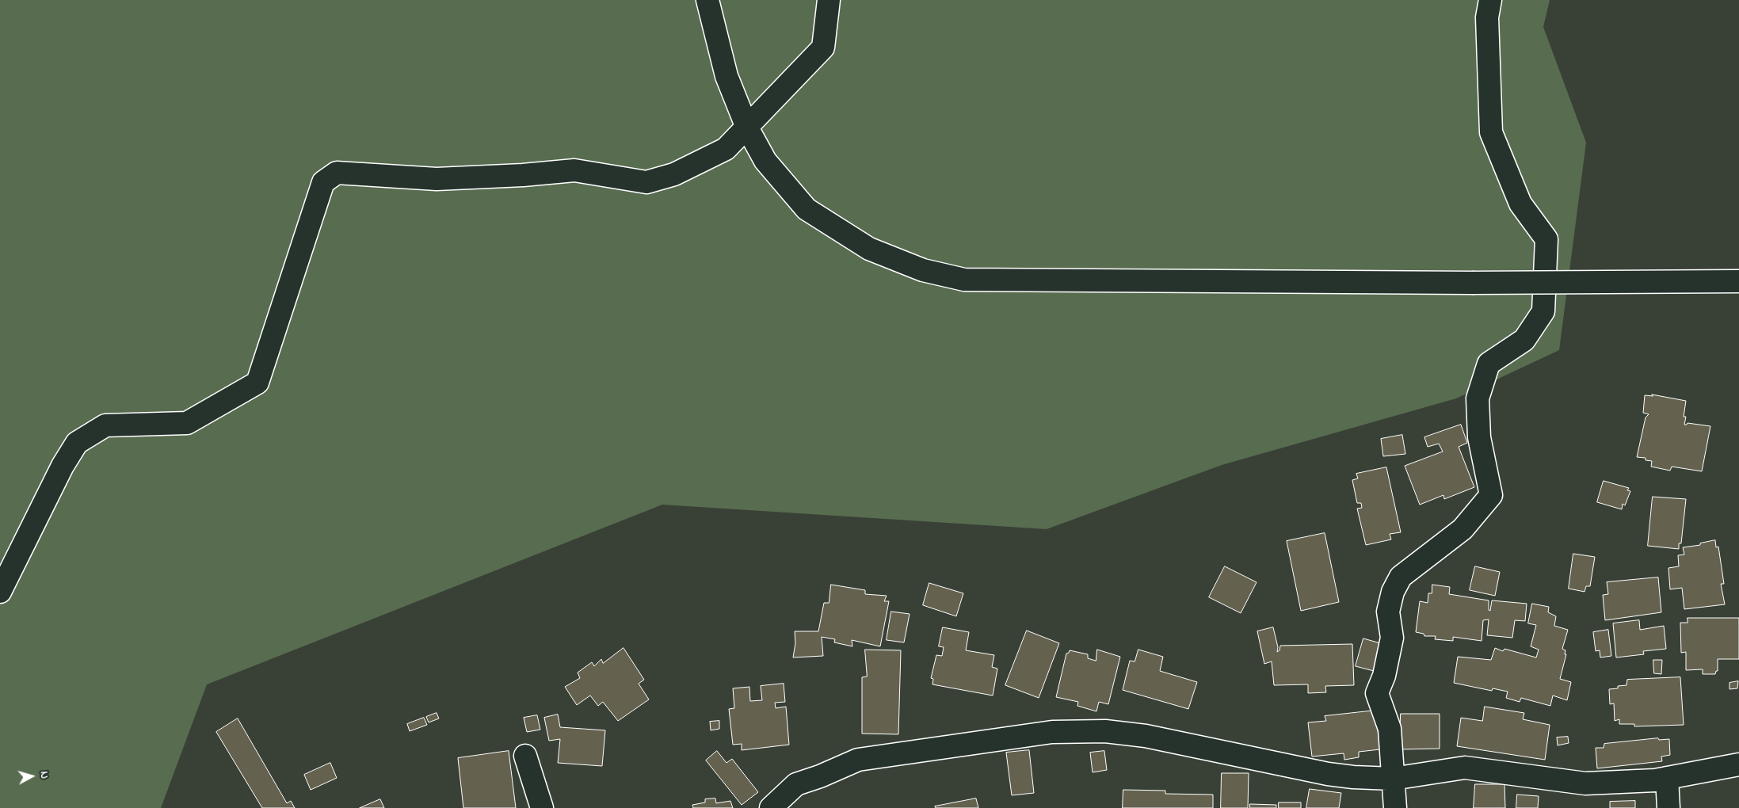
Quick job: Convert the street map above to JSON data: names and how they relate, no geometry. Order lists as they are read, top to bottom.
{
  "north": "right"
}
